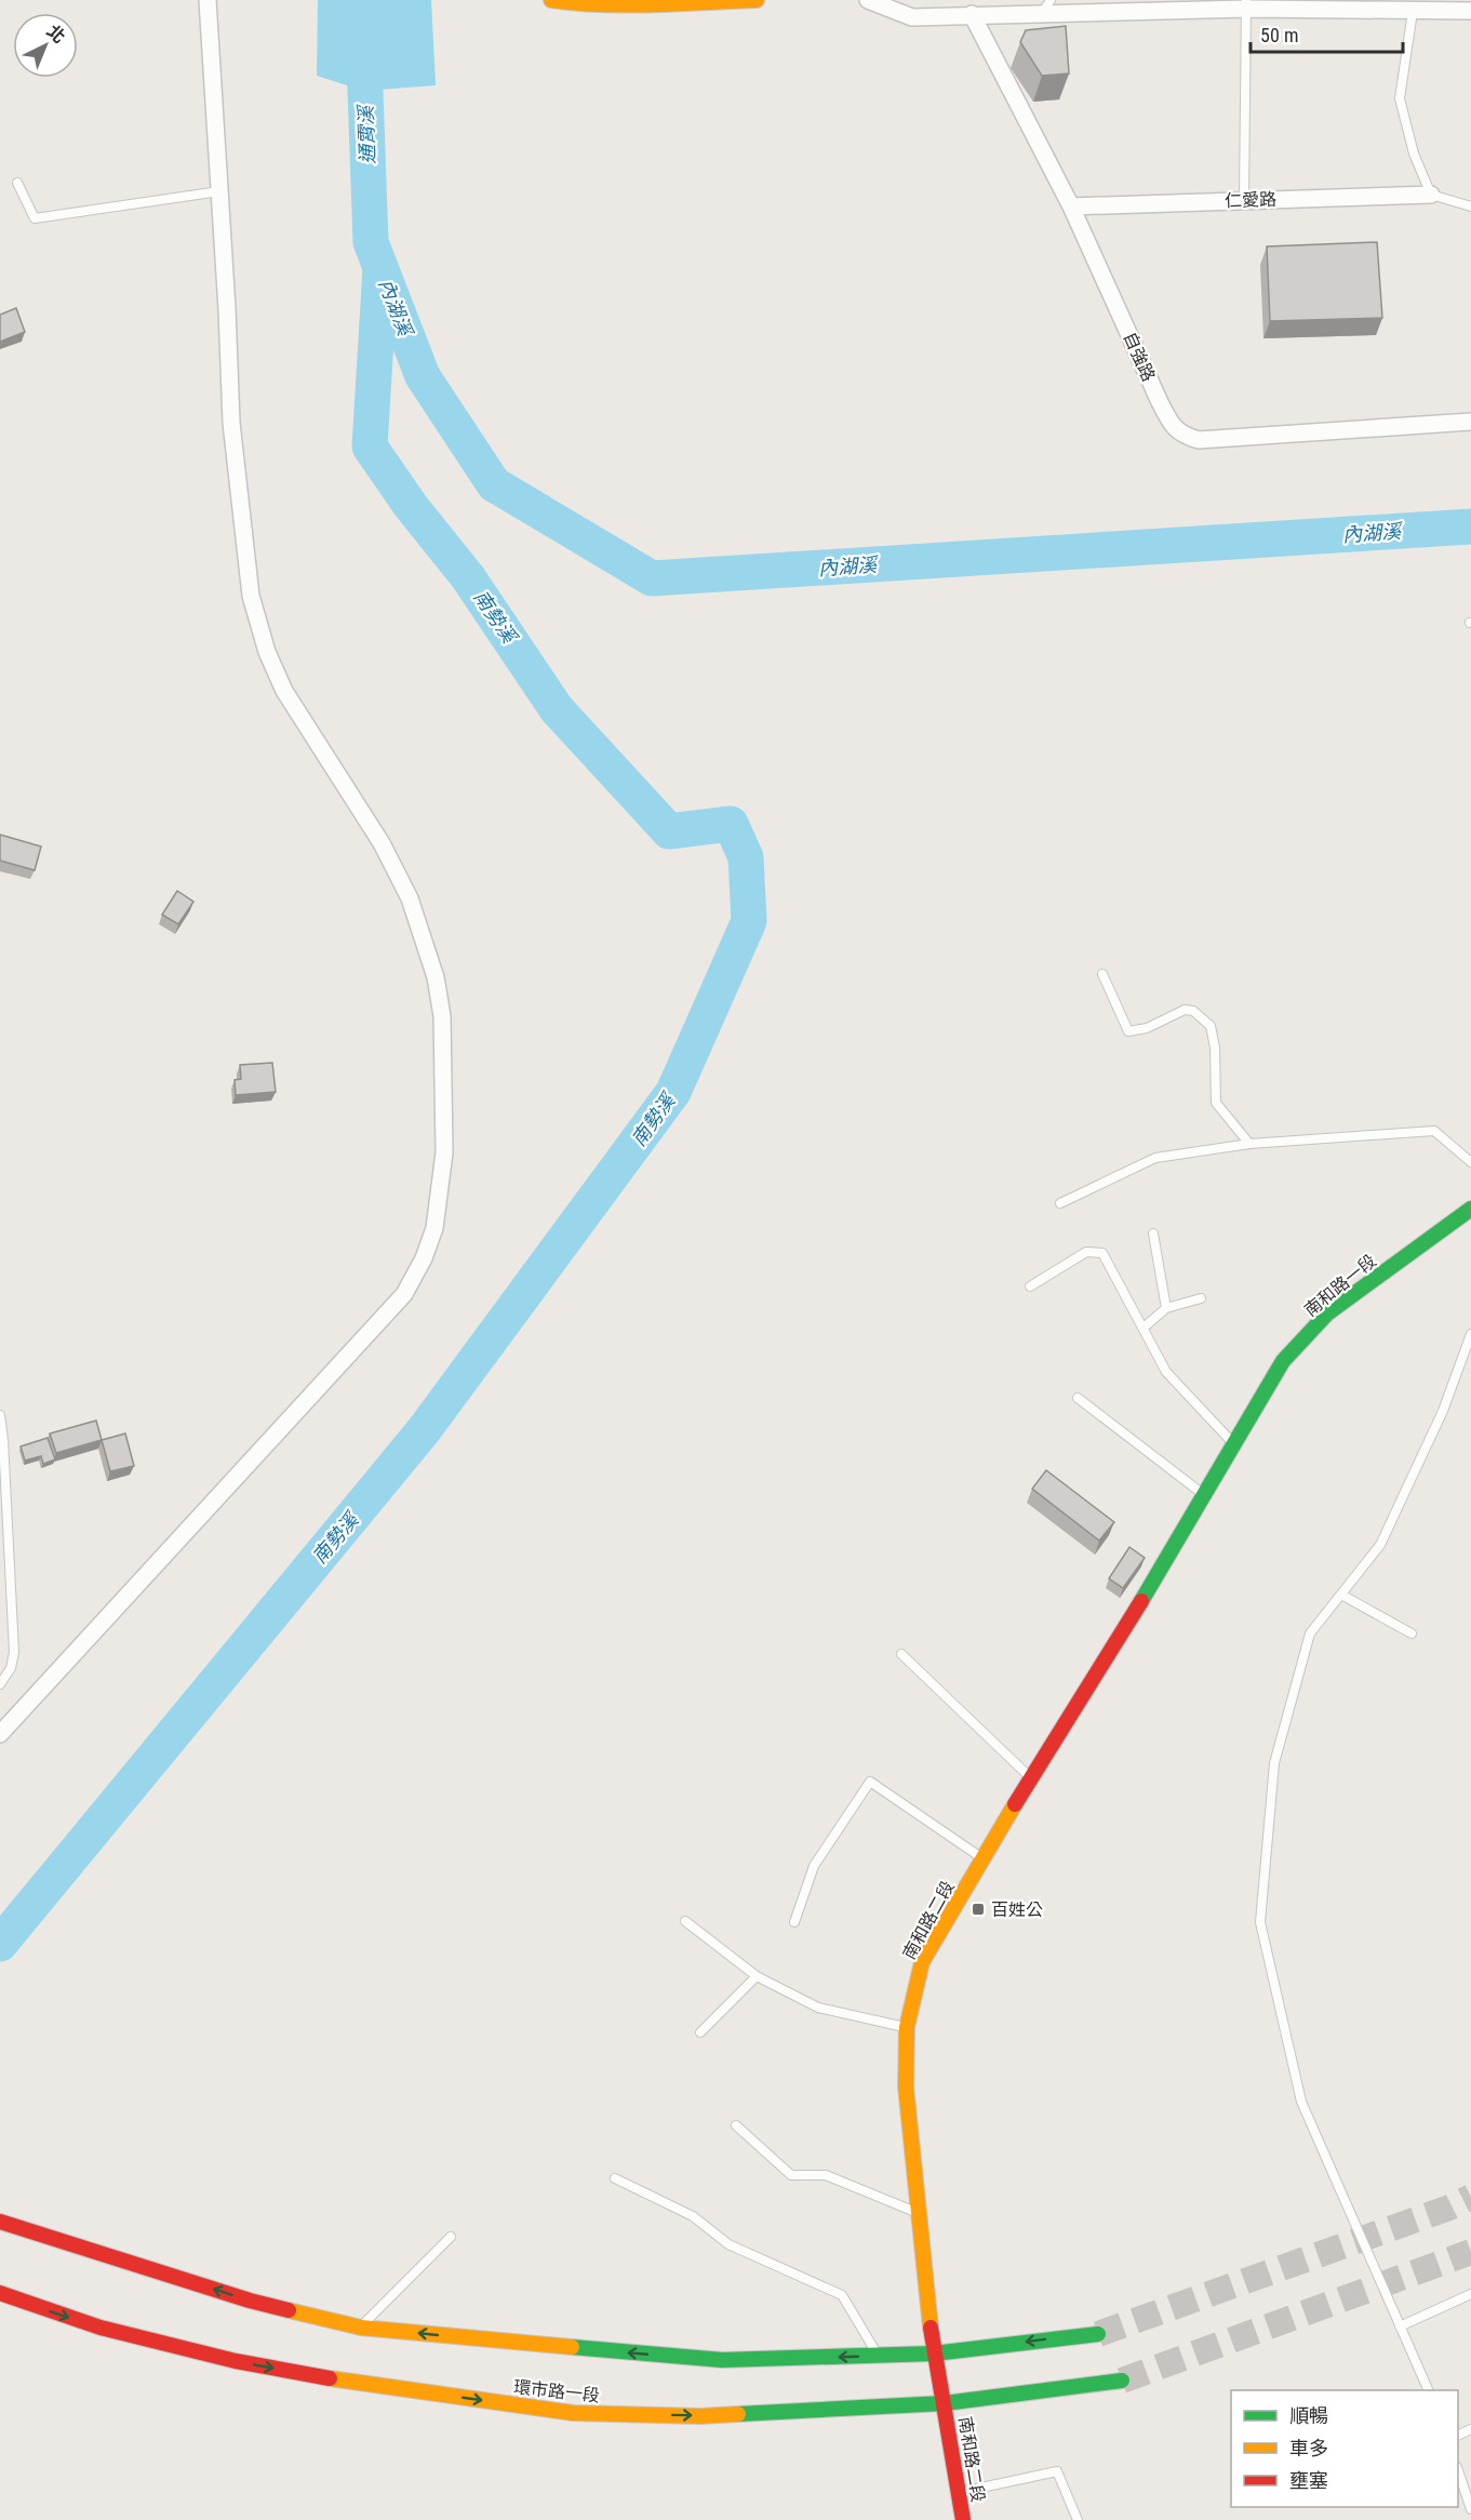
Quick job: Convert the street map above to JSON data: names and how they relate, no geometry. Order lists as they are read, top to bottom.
{
  "streets": {
    "main road": ["南和路一段", "南和路二段", "環市路一段"],
    "street": ["仁愛路", "自強路"]
  },
  "crossings": [
    ["仁愛路", "自強路"],
    ["南和路一段", "南和路二段"],
    ["南和路二段", "環市路一段"]
  ],
  "water": ["通霄溪", "內湖溪", "南勢溪"],
  "places": {
    "transit": ["百姓公"]
  },
  "legend": ["順暢", "車多", "壅塞"],
  "scale_bar": "50 m",
  "north": "top right"
}
